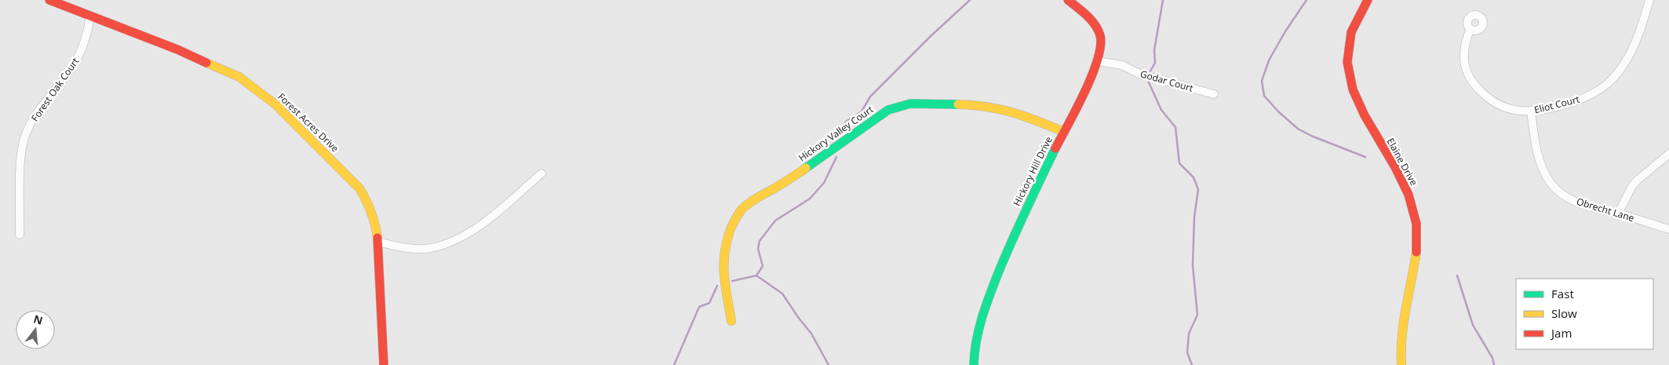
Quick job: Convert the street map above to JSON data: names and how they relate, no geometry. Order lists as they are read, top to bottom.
{
  "streets": {
    "street": [
      "Godar Court",
      "Forest Oak Court",
      "Eliot Court",
      "Forest Acres Drive",
      "Hickory Valley Court",
      "Elaine Drive",
      "Hickory Hill Drive",
      "Obrecht Lane"
    ]
  },
  "crossings": [
    ["Godar Court", "Hickory Hill Drive"],
    ["Forest Oak Court", "Forest Acres Drive"],
    ["Eliot Court", "Obrecht Lane"],
    ["Hickory Valley Court", "Hickory Hill Drive"]
  ],
  "legend": ["Fast", "Slow", "Jam"],
  "north": "top"
}
